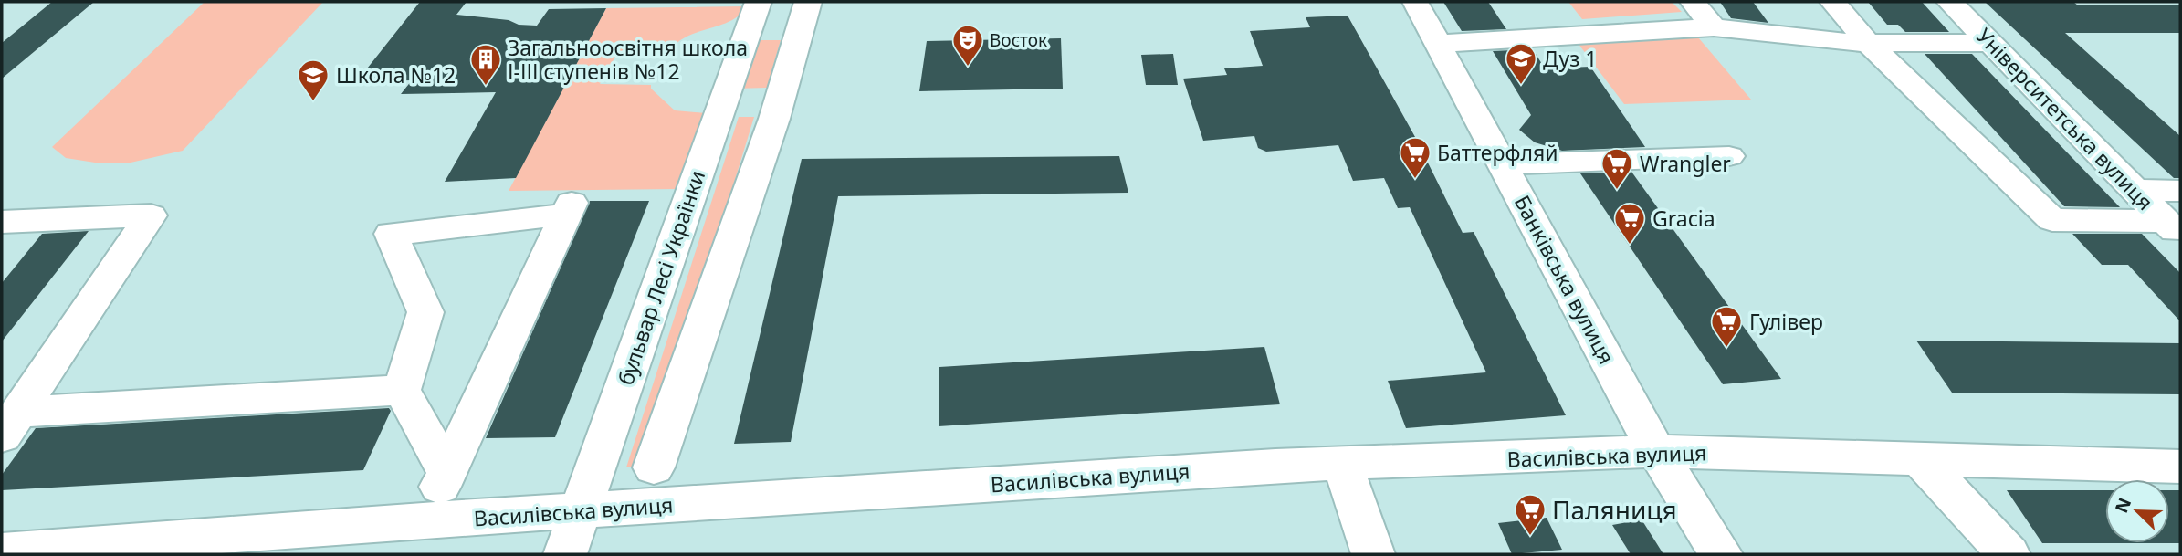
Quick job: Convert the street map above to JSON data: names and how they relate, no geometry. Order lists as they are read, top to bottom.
{
  "streets": {
    "street": [
      "Університетська вулиця",
      "бульвар Лесі Українки",
      "Банківська вулиця",
      "Василівська вулиця"
    ]
  },
  "crossings": [
    ["бульвар Лесі Українки", "Василівська вулиця"],
    ["Банківська вулиця", "Василівська вулиця"]
  ],
  "places": {
    "theatre": ["Восток"],
    "school or university": ["Дуз 1", "Школа №12"],
    "building": ["Загальноосвітня школа І-ІІІ ступенів №12"],
    "supermarket": [
      "Баттерфляй",
      "Wrangler",
      "Gracia",
      "Гулівер",
      "Паляниця"
    ]
  },
  "north": "top left"
}
